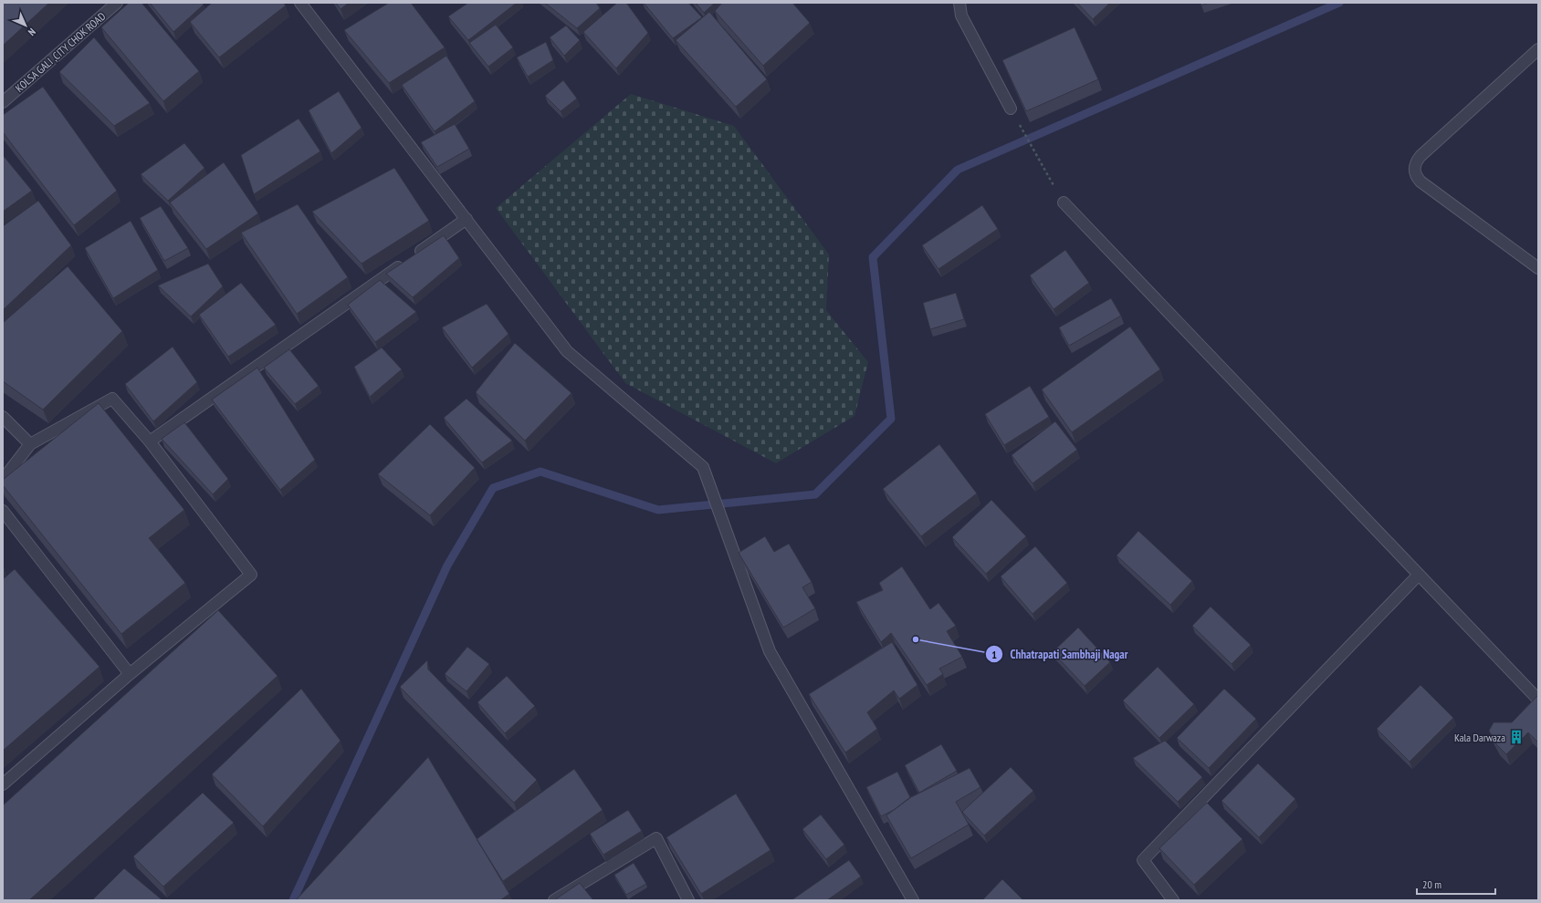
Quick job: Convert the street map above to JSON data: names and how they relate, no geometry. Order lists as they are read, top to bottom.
{
  "streets": {
    "street": ["KOLSA GALI ,CITY CHOK ROAD"]
  },
  "places": {
    "other": ["Chhatrapati Sambhaji Nagar"],
    "building": ["Kala Darwaza"]
  },
  "scale_bar": "20 m",
  "north": "bottom right"
}
